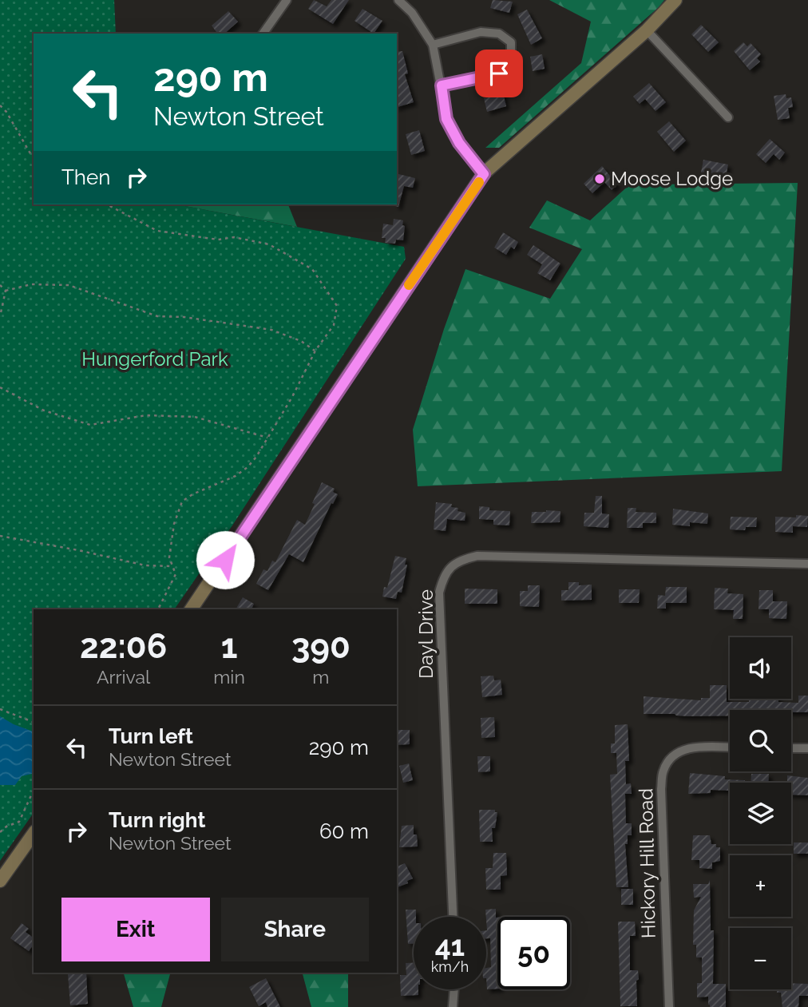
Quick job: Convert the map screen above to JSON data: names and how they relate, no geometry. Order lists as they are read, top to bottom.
{
  "streets": {
    "street": ["Dayl Drive", "Hickory Hill Road"]
  },
  "parks": ["Hungerford Park"],
  "places": ["Moose Lodge"],
  "page": {
    "turn": ["290 m", "Newton Street"],
    "then": "Then",
    "eta": [
      "22:06",
      "Arrival",
      "1",
      "min",
      "390",
      "m"
    ],
    "map_buttons": ["+", "−"],
    "list": [
      {
        "name": "Turn left",
        "note": "Newton Street",
        "value": "290 m"
      },
      {
        "name": "Turn right",
        "note": "Newton Street",
        "value": "60 m"
      }
    ],
    "buttons": ["Exit", "Share"],
    "speed": "41 km/h",
    "limit": "50"
  }
}
